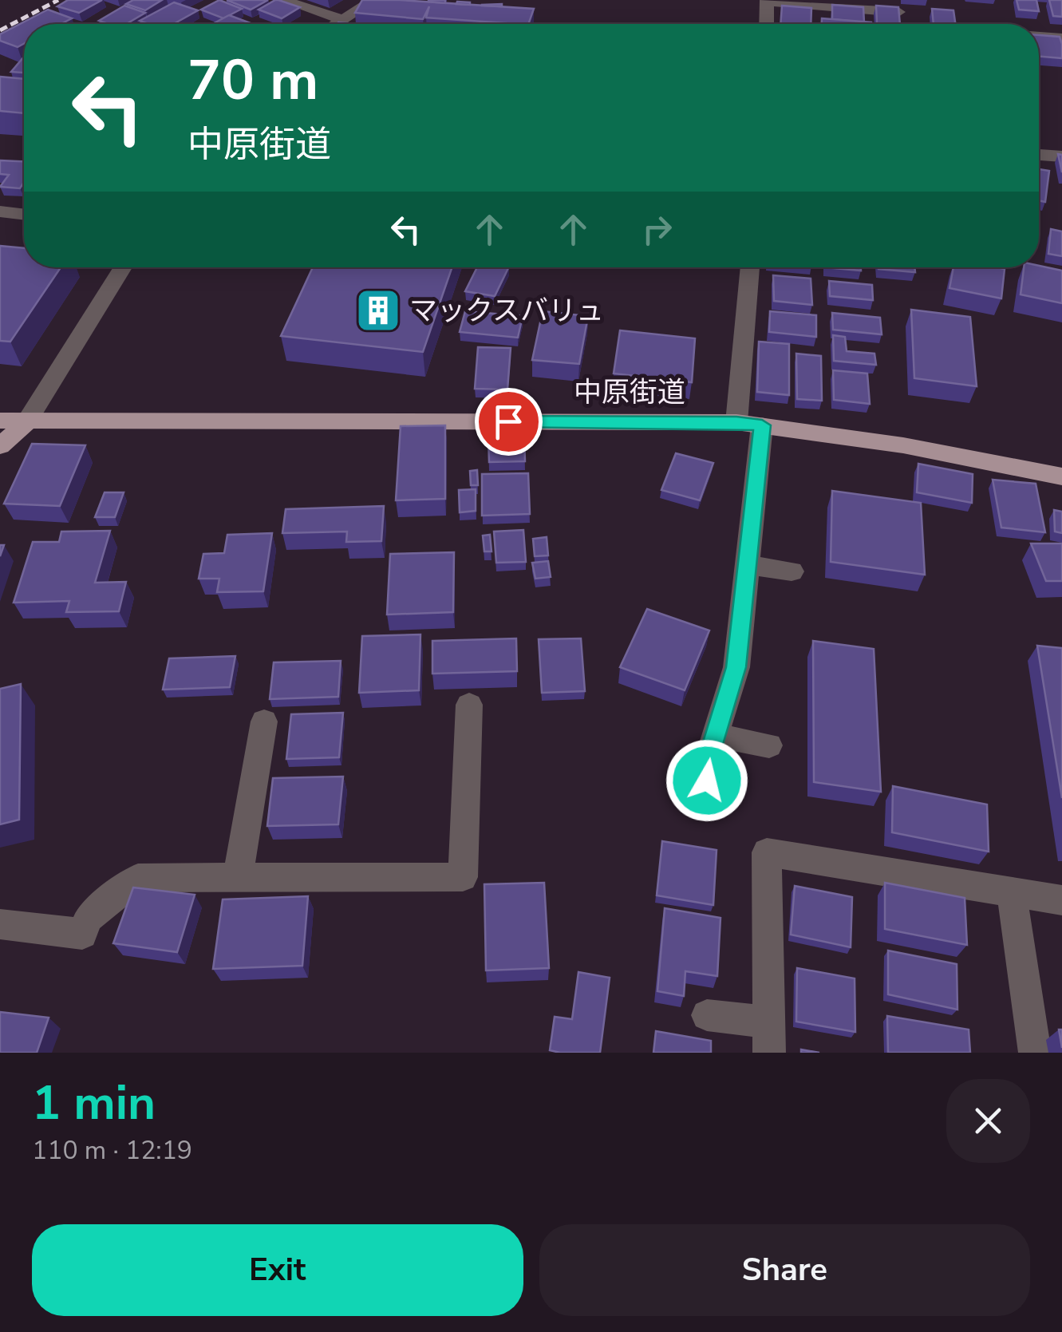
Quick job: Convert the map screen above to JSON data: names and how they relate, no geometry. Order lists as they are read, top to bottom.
{
  "streets": {
    "main road": ["中原街道"]
  },
  "places": {
    "building": ["マックスバリュ"]
  },
  "page": {
    "turn": ["70 m", "中原街道"],
    "heading": ["1 min", "110 m · 12:19"],
    "buttons": ["Exit", "Share"]
  }
}
